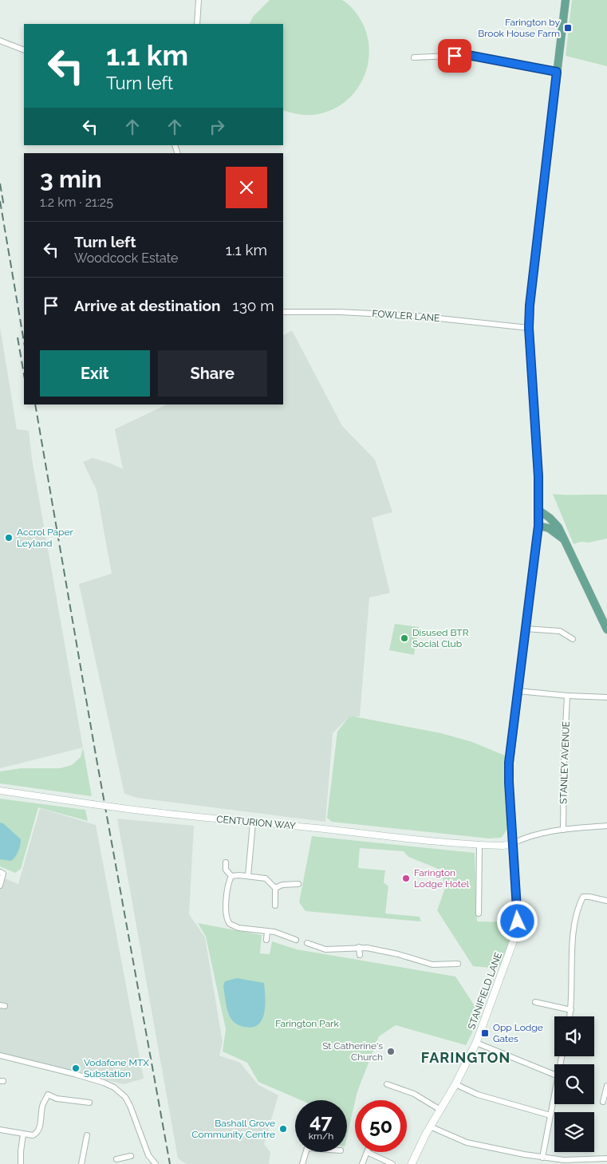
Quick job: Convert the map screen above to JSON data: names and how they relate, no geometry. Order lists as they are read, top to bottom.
{
  "streets": {
    "main road": ["STANIFIELD LANE"],
    "street": ["FOWLER LANE", "STANLEY AVENUE", "CENTURION WAY"]
  },
  "crossings": [
    ["FOWLER LANE", "STANIFIELD LANE"],
    ["CENTURION WAY", "STANIFIELD LANE"]
  ],
  "districts": ["FARINGTON"],
  "parks": ["Farington Park"],
  "places": {
    "transit": ["Farington by Brook House Farm", "Opp Lodge Gates"],
    "other": [
      "Accrol Paper Leyland",
      "Disused BTR Social Club",
      "Farington Lodge Hotel",
      "St Catherine's Church",
      "Vodafone MTX Substation",
      "Bashall Grove Community Centre"
    ]
  },
  "page": {
    "turn": ["1.1 km", "Turn left"],
    "heading": ["3 min", "1.2 km · 21:25"],
    "list": [
      {
        "name": "Turn left",
        "note": "Woodcock Estate",
        "value": "1.1 km"
      },
      {
        "name": "Arrive at destination",
        "value": "130 m"
      }
    ],
    "buttons": ["Exit", "Share"],
    "speed": "47 km/h",
    "limit": "50"
  }
}
